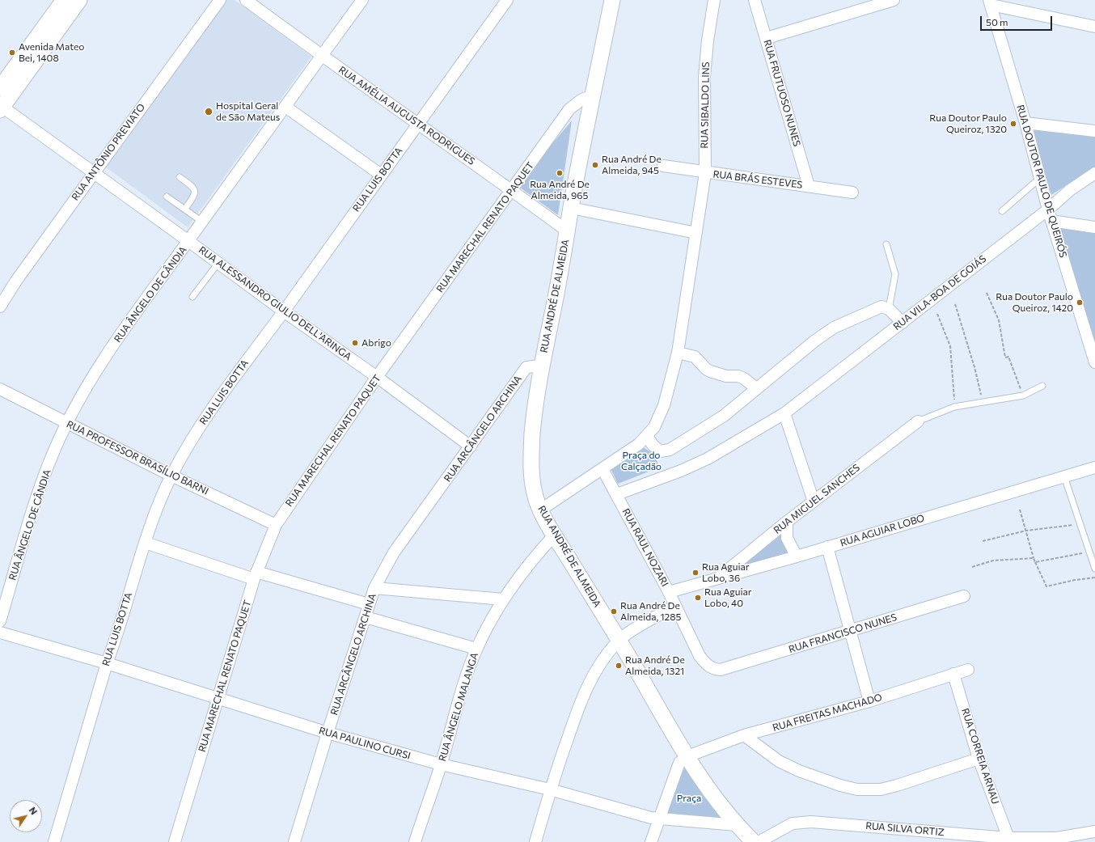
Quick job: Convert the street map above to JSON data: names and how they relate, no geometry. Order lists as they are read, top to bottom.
{
  "streets": {
    "main road": ["RUA ANDRÉ DE ALMEIDA"],
    "street": [
      "RUA FRUTUOSO NUNES",
      "RUA SIBALDO LINS",
      "RUA AMÉLIA AUGUSTA RODRIGUES",
      "RUA ANTÔNIO PREVIATO",
      "RUA LUIS BOTTA",
      "RUA BRÁS ESTEVES",
      "RUA DOUTOR PAULO DE QUEIRÓS",
      "RUA MARECHAL RENATO PAQUET",
      "RUA VILA-BOA DE GOIÁS",
      "RUA ÂNGELO DE CÂNDIA",
      "RUA ALESSANDRO GIULIO DELL'ARINGA",
      "RUA ARCÂNGELO ARCHINA",
      "RUA PROFESSOR BRASÍLIO BARNI",
      "RUA MIGUEL SANCHES",
      "RUA AGUIAR LOBO",
      "RUA RAUL NOZARI",
      "RUA FRANCISCO NUNES",
      "RUA ÂNGELO MALANGA",
      "RUA FREITAS MACHADO",
      "RUA PAULINO CURSI",
      "RUA CORREIA ARNAU",
      "RUA SILVA ORTIZ"
    ]
  },
  "crossings": [
    ["RUA FRUTUOSO NUNES", "RUA BRÁS ESTEVES"],
    ["RUA SIBALDO LINS", "RUA BRÁS ESTEVES"],
    ["RUA SIBALDO LINS", "RUA ANDRÉ DE ALMEIDA"],
    ["RUA SIBALDO LINS", "RUA RAUL NOZARI"],
    ["RUA AMÉLIA AUGUSTA RODRIGUES", "RUA LUIS BOTTA"],
    ["RUA AMÉLIA AUGUSTA RODRIGUES", "RUA MARECHAL RENATO PAQUET"],
    ["RUA AMÉLIA AUGUSTA RODRIGUES", "RUA ÂNGELO DE CÂNDIA"],
    ["RUA AMÉLIA AUGUSTA RODRIGUES", "RUA ANDRÉ DE ALMEIDA"],
    ["RUA ANTÔNIO PREVIATO", "RUA ALESSANDRO GIULIO DELL'ARINGA"],
    ["RUA LUIS BOTTA", "RUA ALESSANDRO GIULIO DELL'ARINGA"],
    ["RUA LUIS BOTTA", "RUA PROFESSOR BRASÍLIO BARNI"],
    ["RUA LUIS BOTTA", "RUA PAULINO CURSI"],
    ["RUA DOUTOR PAULO DE QUEIRÓS", "RUA VILA-BOA DE GOIÁS"],
    ["RUA MARECHAL RENATO PAQUET", "RUA ANDRÉ DE ALMEIDA"],
    ["RUA MARECHAL RENATO PAQUET", "RUA ALESSANDRO GIULIO DELL'ARINGA"],
    ["RUA MARECHAL RENATO PAQUET", "RUA PROFESSOR BRASÍLIO BARNI"],
    ["RUA MARECHAL RENATO PAQUET", "RUA PAULINO CURSI"],
    ["RUA VILA-BOA DE GOIÁS", "RUA RAUL NOZARI"],
    ["RUA ÂNGELO DE CÂNDIA", "RUA ALESSANDRO GIULIO DELL'ARINGA"],
    ["RUA ÂNGELO DE CÂNDIA", "RUA PROFESSOR BRASÍLIO BARNI"],
    ["RUA ANDRÉ DE ALMEIDA", "RUA ARCÂNGELO ARCHINA"],
    ["RUA ANDRÉ DE ALMEIDA", "RUA ÂNGELO MALANGA"],
    ["RUA ANDRÉ DE ALMEIDA", "RUA FREITAS MACHADO"],
    ["RUA ANDRÉ DE ALMEIDA", "RUA PAULINO CURSI"],
    ["RUA ALESSANDRO GIULIO DELL'ARINGA", "RUA ARCÂNGELO ARCHINA"],
    ["RUA ARCÂNGELO ARCHINA", "RUA PAULINO CURSI"],
    ["RUA MIGUEL SANCHES", "RUA AGUIAR LOBO"],
    ["RUA AGUIAR LOBO", "RUA RAUL NOZARI"],
    ["RUA RAUL NOZARI", "RUA FRANCISCO NUNES"],
    ["RUA ÂNGELO MALANGA", "RUA PAULINO CURSI"],
    ["RUA FREITAS MACHADO", "RUA CORREIA ARNAU"],
    ["RUA CORREIA ARNAU", "RUA SILVA ORTIZ"]
  ],
  "parks": ["Praça do Calçadão", "Praça"],
  "places": [
    "Avenida Mateo Bei, 1408",
    "Hospital Geral de São Mateus",
    "Rua Doutor Paulo Queiroz, 1320",
    "Rua André De Almeida, 945",
    "Rua André De Almeida, 965",
    "Rua Doutor Paulo Queiroz, 1420",
    "Abrigo",
    "Rua Aguiar Lobo, 36",
    "Rua Aguiar Lobo, 40",
    "Rua André De Almeida, 1285",
    "Rua André De Almeida, 1321"
  ],
  "scale_bar": "50 m",
  "north": "top right"
}
